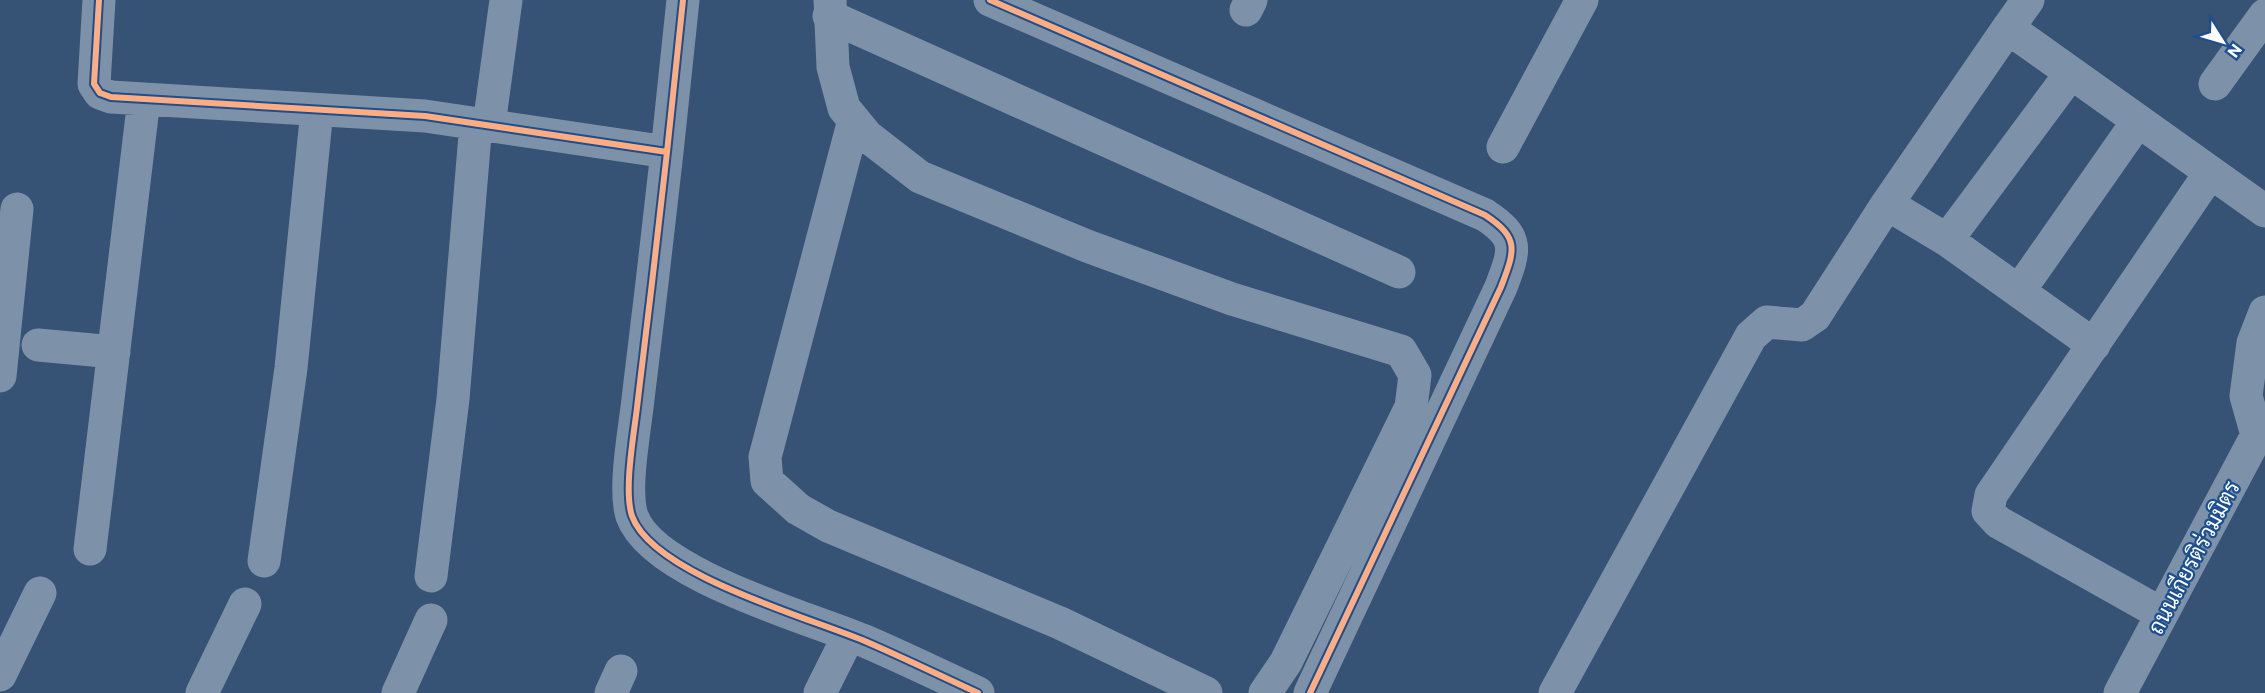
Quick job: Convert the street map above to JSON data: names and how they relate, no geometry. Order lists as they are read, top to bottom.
{
  "streets": {
    "street": ["ถนนเกียรติร่วมมิตร"]
  },
  "north": "bottom right"
}
